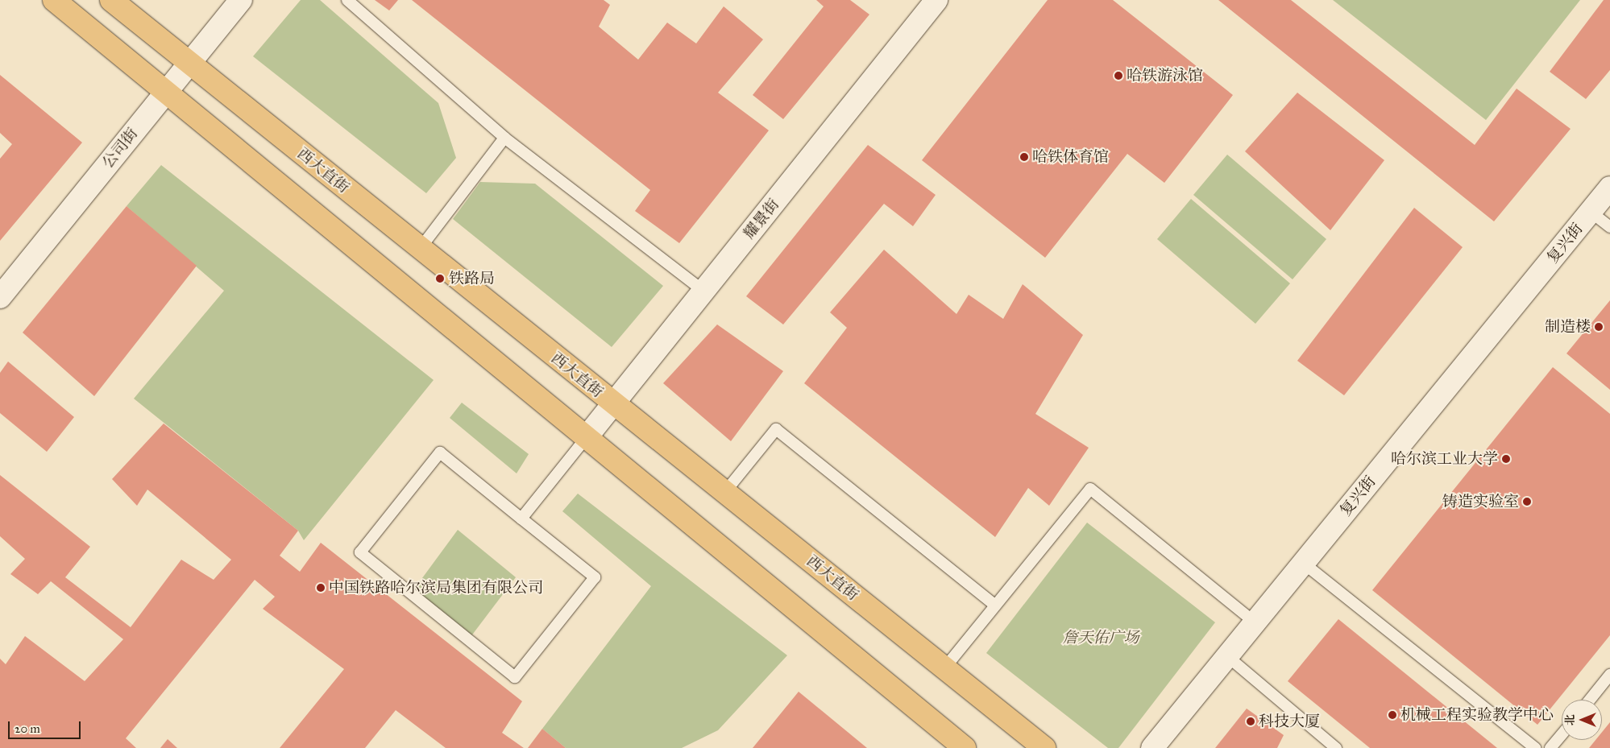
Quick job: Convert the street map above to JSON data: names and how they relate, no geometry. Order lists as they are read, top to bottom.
{
  "streets": {
    "main road": ["西大直街"],
    "street": ["公司街", "耀景街", "复兴街"]
  },
  "crossings": [
    ["公司街", "西大直街"],
    ["西大直街", "耀景街"]
  ],
  "parks": ["詹天佑广场"],
  "places": [
    "哈铁游泳馆",
    "哈铁体育馆",
    "铁路局",
    "制造楼",
    "哈尔滨工业大学",
    "铸造实验室",
    "中国铁路哈尔滨局集团有限公司",
    "机械工程实验教学中心",
    "科技大厦"
  ],
  "scale_bar": "20 m",
  "north": "left"
}
